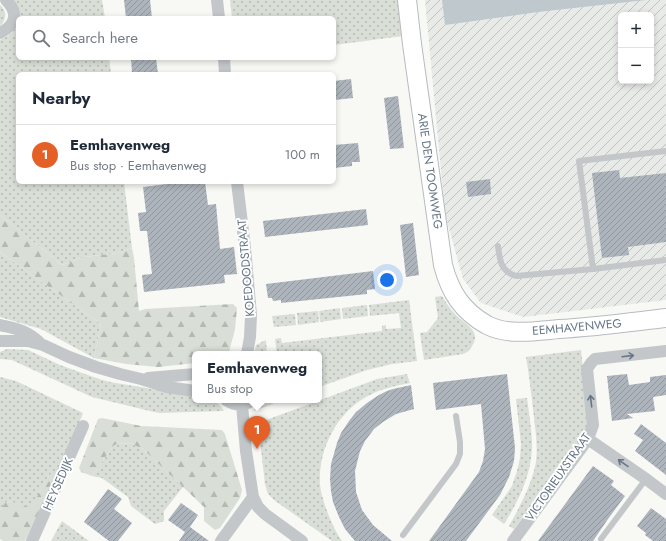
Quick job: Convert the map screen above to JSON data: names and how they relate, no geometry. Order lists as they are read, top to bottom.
{
  "streets": {
    "street": [
      "ARIE DEN TOOMWEG",
      "KOEDOODSTRAAT",
      "EEMHAVENWEG",
      "VICTORIEUXSTRAAT",
      "HEYSEDIJK"
    ]
  },
  "crossings": [
    ["ARIE DEN TOOMWEG", "EEMHAVENWEG"]
  ],
  "page": {
    "map_buttons": ["+", "−"],
    "search": "Search here",
    "heading": "Nearby",
    "list": [
      {
        "mark": "1",
        "name": "Eemhavenweg",
        "note": "Bus stop · Eemhavenweg",
        "value": "100 m"
      }
    ],
    "popup": ["Eemhavenweg", "Bus stop"],
    "pins": "1"
  }
}
